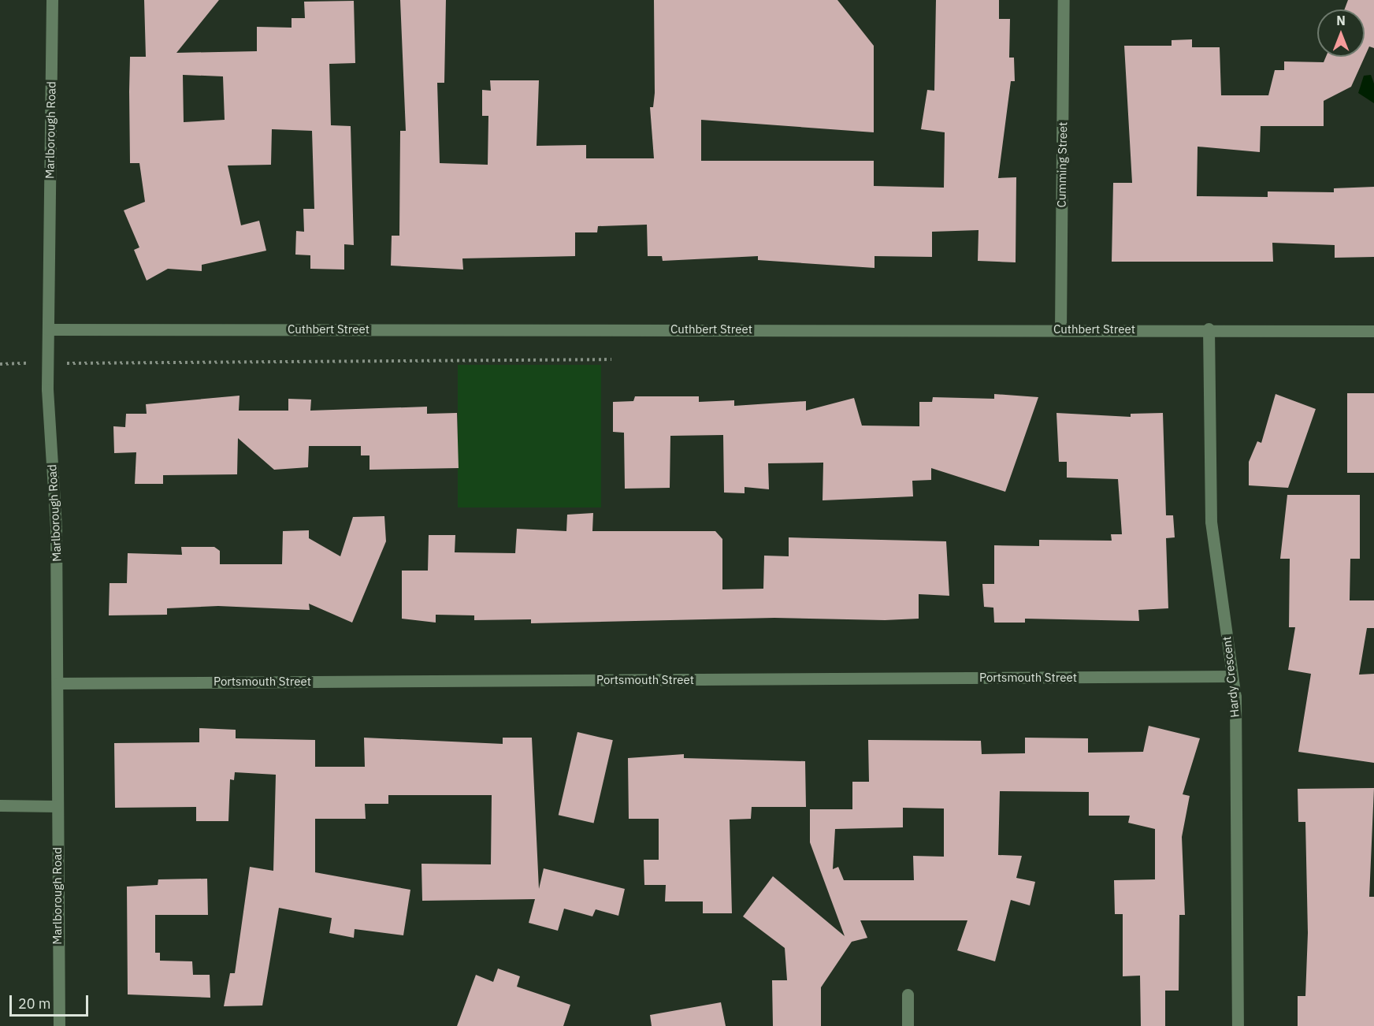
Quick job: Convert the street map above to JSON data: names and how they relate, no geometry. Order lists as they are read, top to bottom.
{
  "streets": {
    "street": [
      "Marlborough Road",
      "Cumming Street",
      "Cuthbert Street",
      "Hardy Crescent",
      "Portsmouth Street"
    ]
  },
  "crossings": [
    ["Marlborough Road", "Cuthbert Street"],
    ["Marlborough Road", "Portsmouth Street"],
    ["Cumming Street", "Cuthbert Street"],
    ["Cuthbert Street", "Hardy Crescent"],
    ["Hardy Crescent", "Portsmouth Street"]
  ],
  "scale_bar": "20 m",
  "north": "top"
}
